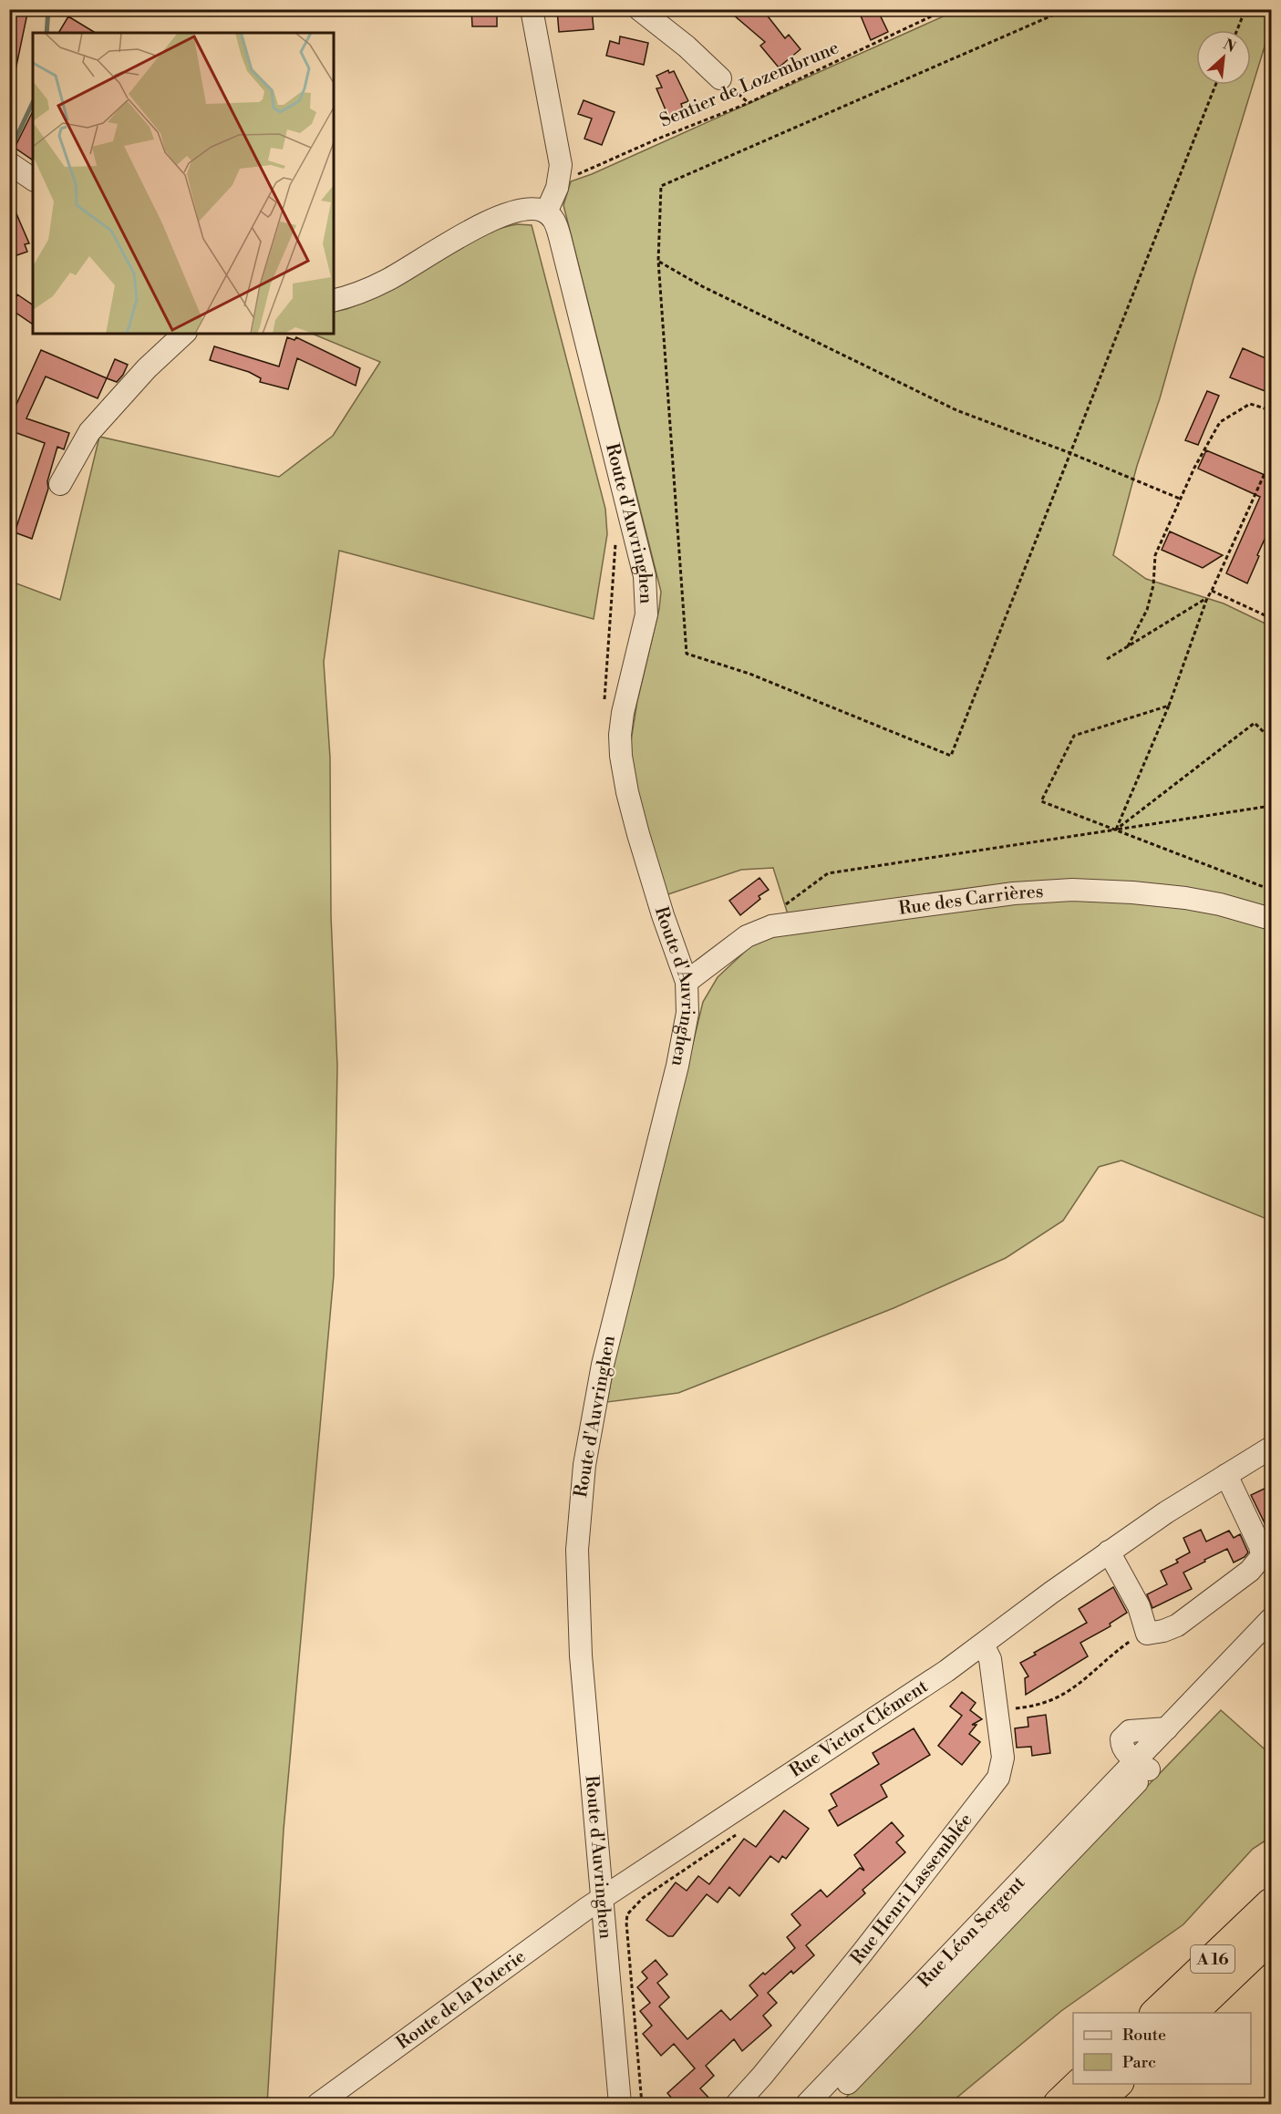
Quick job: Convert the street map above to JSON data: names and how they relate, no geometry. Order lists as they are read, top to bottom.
{
  "streets": {
    "highway": ["A 16"],
    "street": [
      "Route d'Auvringhen",
      "Rue des Carrières",
      "Rue Victor Clément",
      "Rue Henri Lassemblée",
      "Rue Léon Sergent",
      "Route de la Poterie"
    ],
    "path": ["Sentier de Lozembrune"]
  },
  "crossings": [
    ["Route d'Auvringhen", "Rue des Carrières"],
    ["Route d'Auvringhen", "Rue Victor Clément"],
    ["Route d'Auvringhen", "Route de la Poterie"],
    ["Rue Victor Clément", "Rue Henri Lassemblée"],
    ["Rue Victor Clément", "Route de la Poterie"]
  ],
  "legend": ["Route", "Parc"],
  "north": "top right"
}
